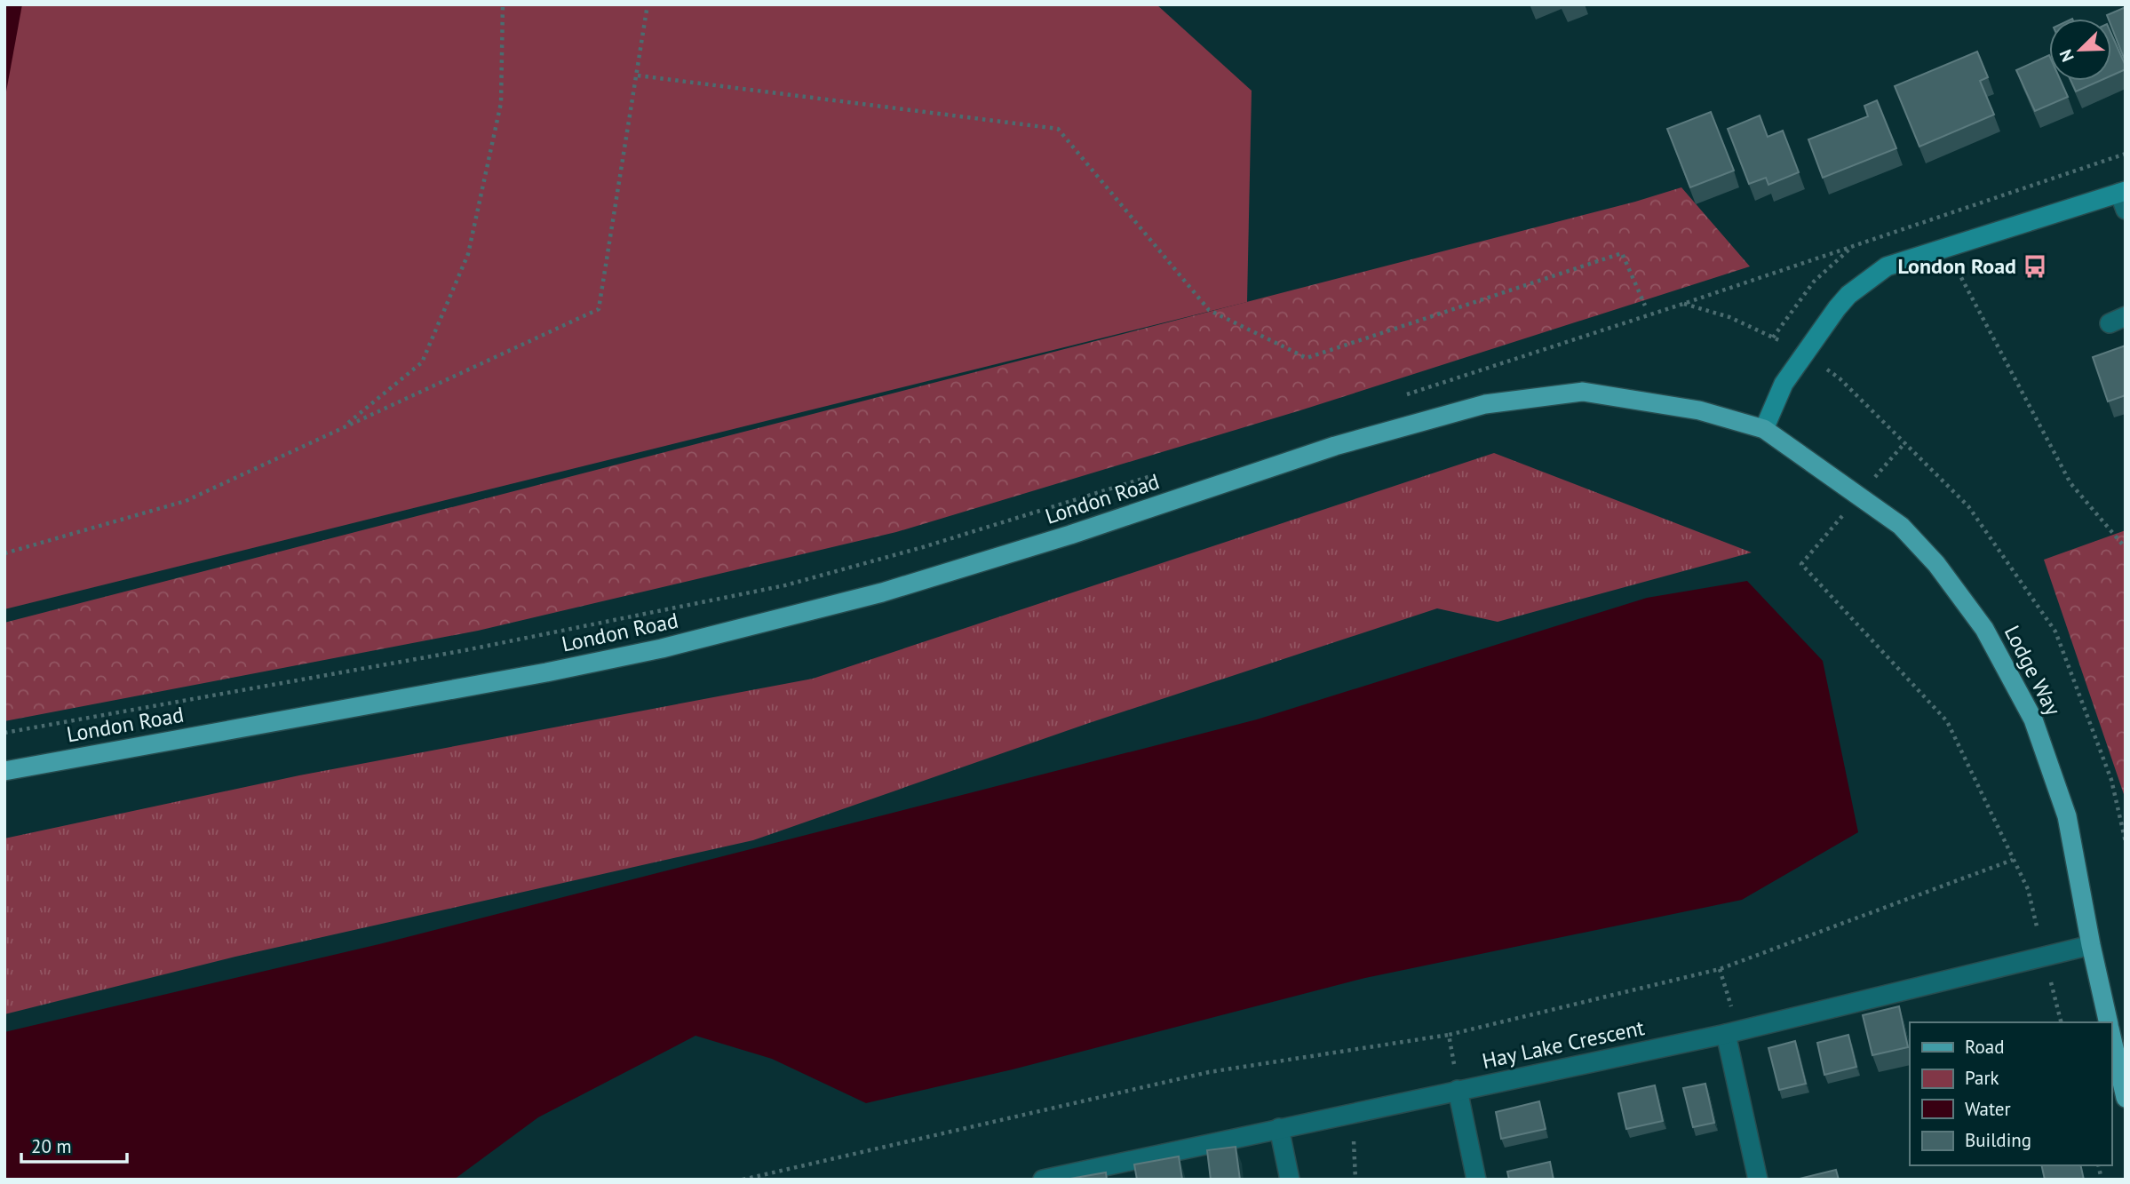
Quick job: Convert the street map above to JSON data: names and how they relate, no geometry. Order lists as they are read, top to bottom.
{
  "streets": {
    "main road": ["London Road", "Lodge Way"],
    "street": ["Hay Lake Crescent"]
  },
  "crossings": [
    ["London Road", "Lodge Way"],
    ["Lodge Way", "Hay Lake Crescent"]
  ],
  "places": {
    "bus stop": ["London Road"]
  },
  "legend": [
    "Road",
    "Park",
    "Water",
    "Building"
  ],
  "scale_bar": "20 m",
  "north": "bottom left"
}
